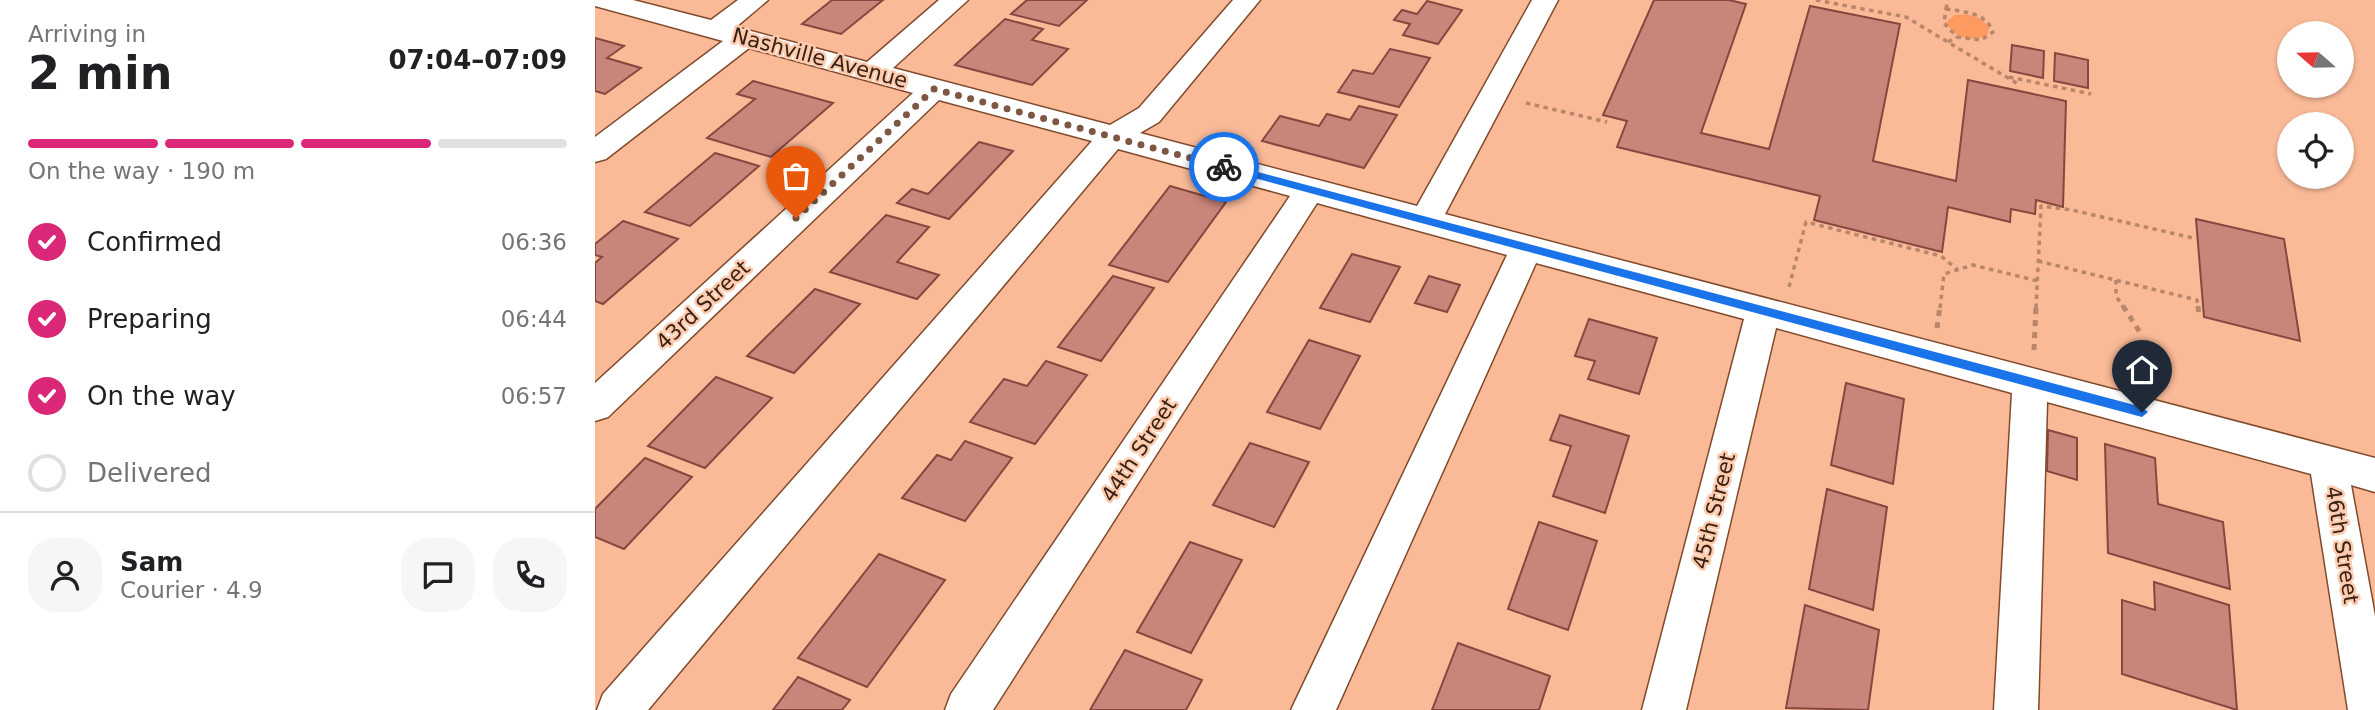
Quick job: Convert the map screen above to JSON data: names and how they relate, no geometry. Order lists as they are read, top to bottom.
{
  "streets": {
    "street": [
      "Nashville Avenue",
      "43rd Street",
      "44th Street",
      "45th Street",
      "46th Street"
    ]
  },
  "crossings": [
    ["Nashville Avenue", "43rd Street"],
    ["Nashville Avenue", "44th Street"],
    ["Nashville Avenue", "45th Street"],
    ["Nashville Avenue", "46th Street"]
  ],
  "north": "left",
  "page": {
    "heading": ["2 min", "Arriving in", "07:04–07:09"],
    "panel": ["Sam", "Courier · 4.9"],
    "bar": "On the way · 190 m",
    "list": [
      ["Confirmed", "06:36"],
      ["Preparing", "06:44"],
      ["On the way", "06:57"],
      "Delivered"
    ]
  }
}
